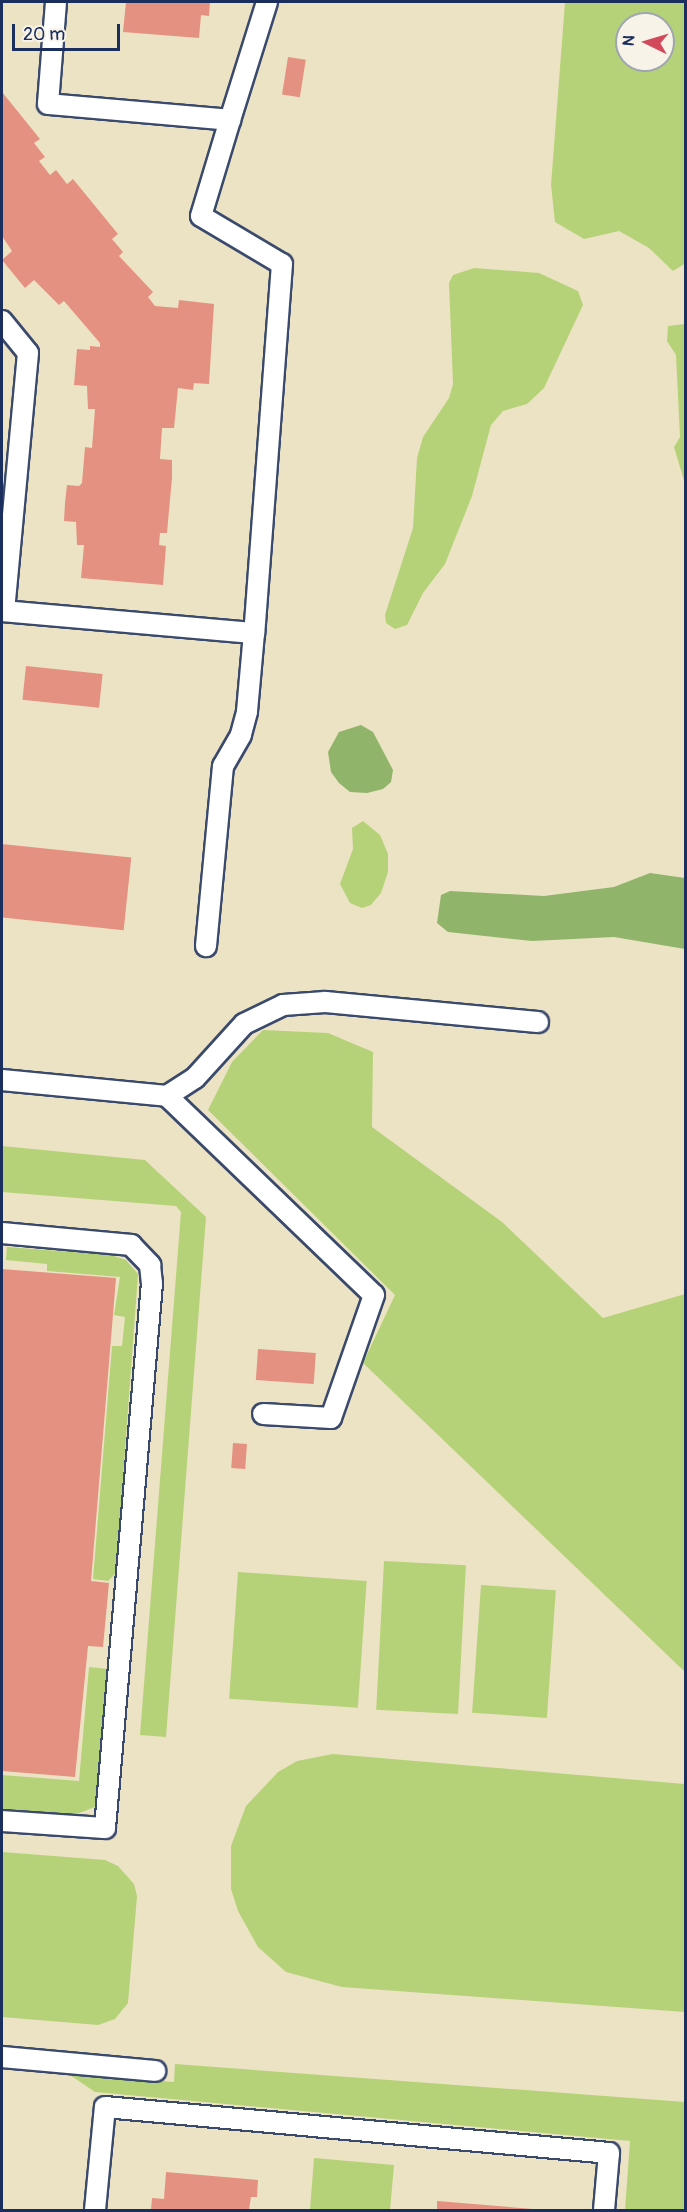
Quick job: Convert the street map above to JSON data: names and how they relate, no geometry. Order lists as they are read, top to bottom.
{
  "scale_bar": "20 m",
  "north": "left"
}
